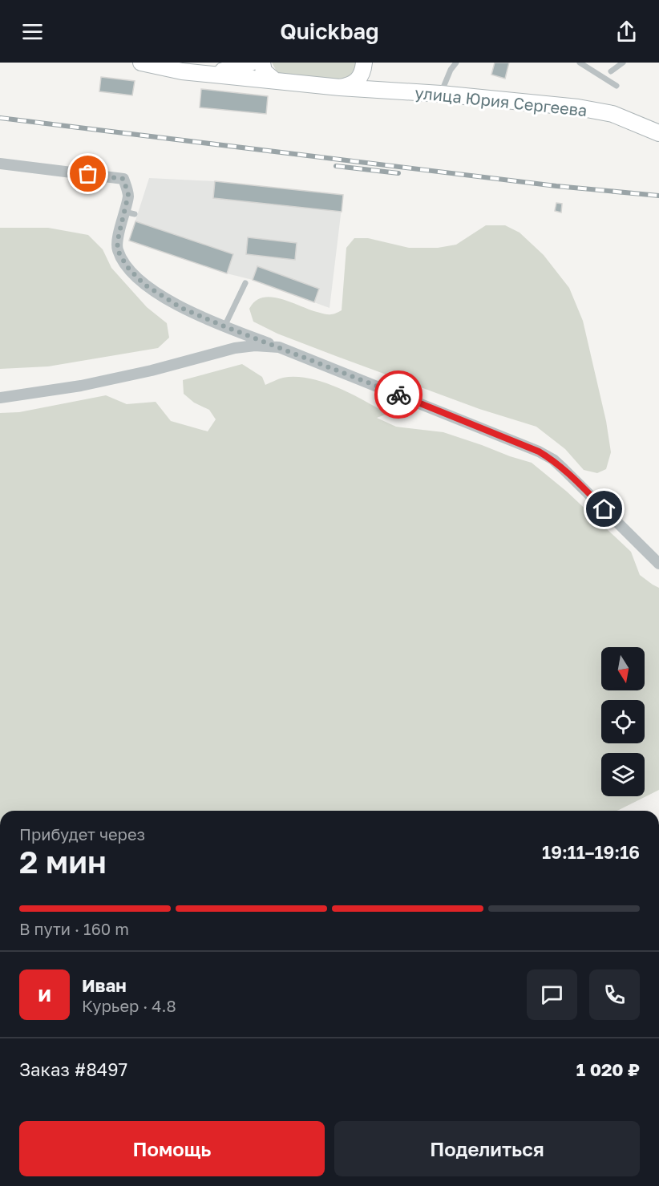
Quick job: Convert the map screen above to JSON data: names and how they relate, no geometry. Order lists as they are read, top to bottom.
{
  "streets": {
    "main road": ["улица Юрия Сергеева"]
  },
  "north": "bottom",
  "page": {
    "header": "Quickbag",
    "heading": ["2 мин", "Прибудет через", "19:11–19:16"],
    "panel": [
      "Иван",
      "Курьер · 4.8",
      "Заказ #8497",
      "1 020 ₽"
    ],
    "bar": "В пути · 160 m",
    "round": "И",
    "buttons": ["Помощь", "Поделиться"]
  }
}
